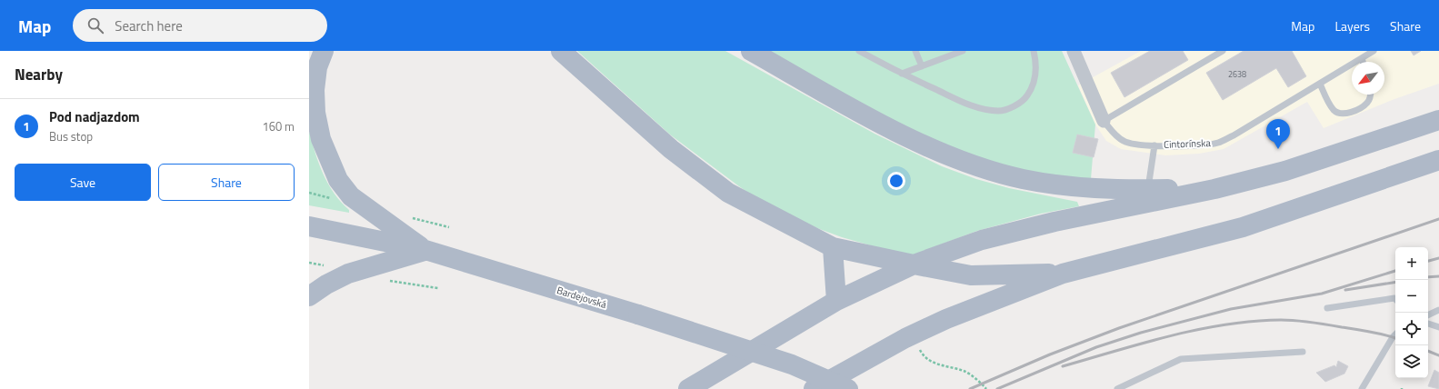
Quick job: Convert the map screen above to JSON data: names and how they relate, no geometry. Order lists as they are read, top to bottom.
{
  "streets": {
    "main road": ["Bardejovská"],
    "street": ["Cintorínska"]
  },
  "house_numbers": ["2638"],
  "north": "bottom left",
  "page": {
    "header": "Map",
    "search": "Search here",
    "nav": ["Map", "Layers", "Share"],
    "heading": "Nearby",
    "list": [
      {
        "mark": "1",
        "name": "Pod nadjazdom",
        "note": "Bus stop",
        "value": "160 m"
      }
    ],
    "pins": "1",
    "buttons": ["Save", "Share"],
    "map_buttons": ["+", "−"]
  }
}
